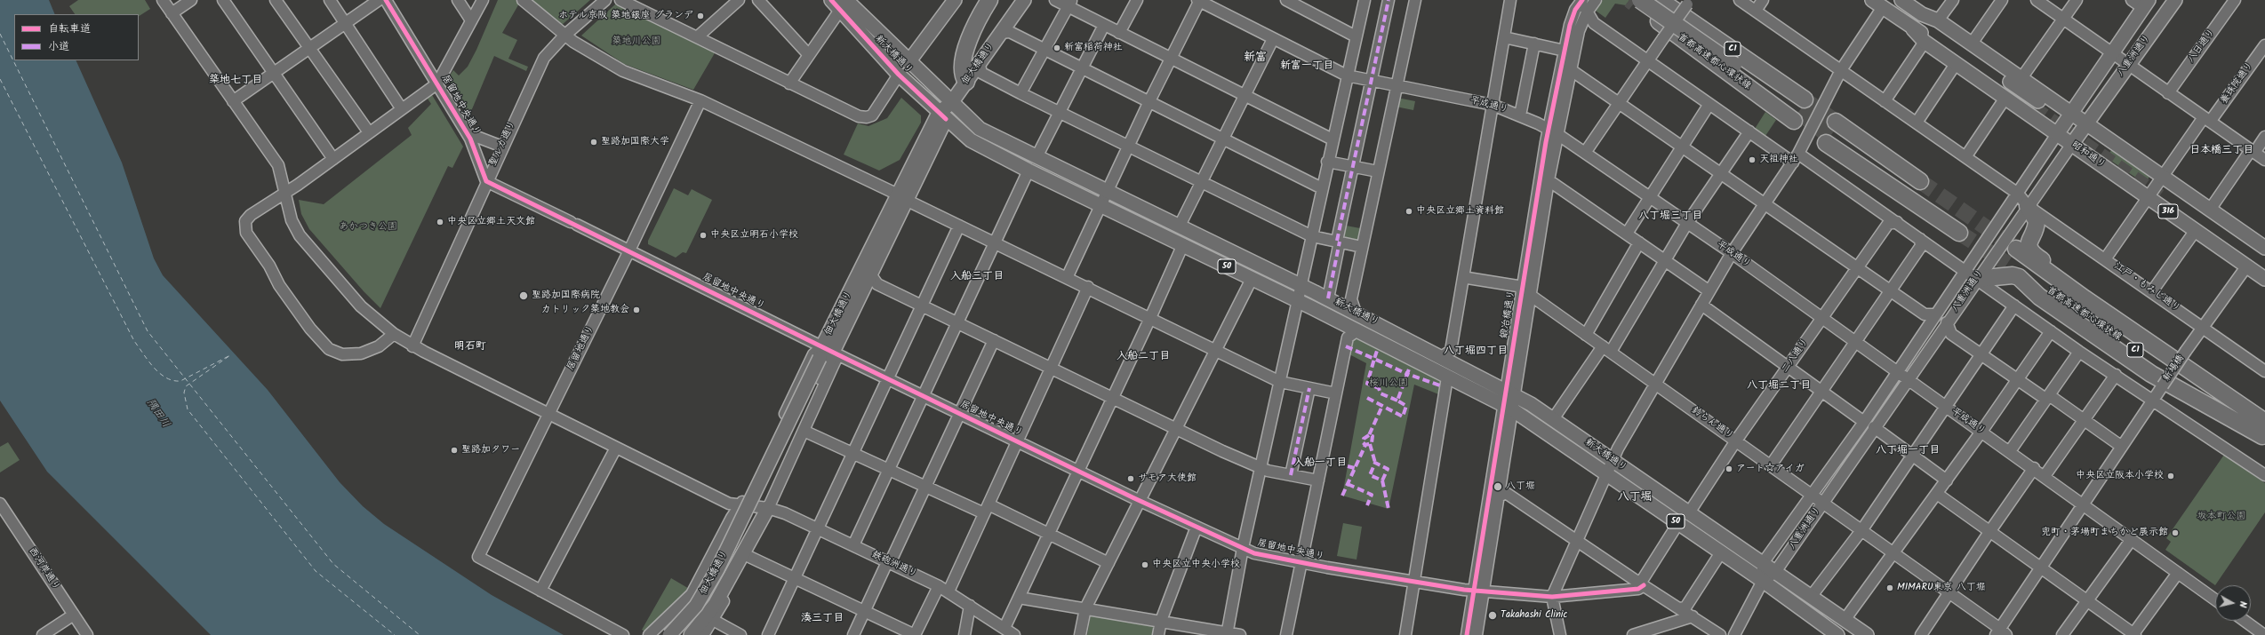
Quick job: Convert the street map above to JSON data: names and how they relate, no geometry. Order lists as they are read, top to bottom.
{
  "streets": {
    "highway": ["C1", "首都高速都心環状線"],
    "main road": [
      "新大橋通り",
      "八重洲通り",
      "佃大橋通り",
      "昭和通り",
      "316",
      "50"
    ],
    "street": [
      "八日通り",
      "養珠院通り",
      "居留地中央通り",
      "平成通り",
      "聖ルカ通り",
      "江戸・もみじ通り",
      "鍛冶橋通り",
      "居留地通り",
      "二八通り",
      "新場橋",
      "鈴らん通り",
      "鉄砲洲通り",
      "西河岸通り"
    ]
  },
  "crossings": [
    ["C1", "首都高速都心環状線"],
    ["新大橋通り", "八重洲通り"],
    ["新大橋通り", "佃大橋通り"],
    ["新大橋通り", "鍛冶橋通り"],
    ["新大橋通り", "二八通り"],
    ["八重洲通り", "平成通り"],
    ["八重洲通り", "昭和通り"],
    ["八重洲通り", "江戸・もみじ通り"],
    ["八重洲通り", "鈴らん通り"],
    ["佃大橋通り", "居留地中央通り"],
    ["養珠院通り", "昭和通り"],
    ["養珠院通り", "江戸・もみじ通り"],
    ["居留地中央通り", "聖ルカ通り"],
    ["居留地中央通り", "鍛冶橋通り"],
    ["居留地中央通り", "居留地通り"],
    ["平成通り", "鍛冶橋通り"],
    ["平成通り", "二八通り"],
    ["平成通り", "新場橋"],
    ["聖ルカ通り", "鉄砲洲通り"],
    ["昭和通り", "新場橋"],
    ["江戸・もみじ通り", "新場橋"],
    ["鍛冶橋通り", "鈴らん通り"],
    ["居留地通り", "鉄砲洲通り"],
    ["二八通り", "鈴らん通り"],
    ["新場橋", "鈴らん通り"]
  ],
  "districts": [
    "新富",
    "新富一丁目",
    "築地七丁目",
    "日本橋三丁目",
    "八丁堀三丁目",
    "入船三丁目",
    "明石町",
    "八丁堀四丁目",
    "入船二丁目",
    "八丁堀二丁目",
    "八丁堀一丁目",
    "入船一丁目",
    "八丁堀",
    "湊三丁目"
  ],
  "water": ["隅田川"],
  "parks": [
    "築地川公園",
    "あかつき公園",
    "桜川公園",
    "坂本町公園"
  ],
  "places": [
    "ホテル京阪 築地銀座 グランデ",
    "新富稲荷神社",
    "聖路加国際大学",
    "天祖神社",
    "中央区立郷土資料館",
    "中央区立郷土天文館",
    "中央区立明石小学校",
    "聖路加国際病院",
    "カトリック築地教会",
    "聖路加タワー",
    "アート☆アイガ",
    "中央区立阪本小学校",
    "サモア大使館",
    "八丁堀",
    "兜町・茅場町まちかど展示館",
    "中央区立中央小学校",
    "MIMARU東京 八丁堀",
    "Takahashi Clinic"
  ],
  "legend": ["自転車道", "小道"],
  "north": "right"
}
